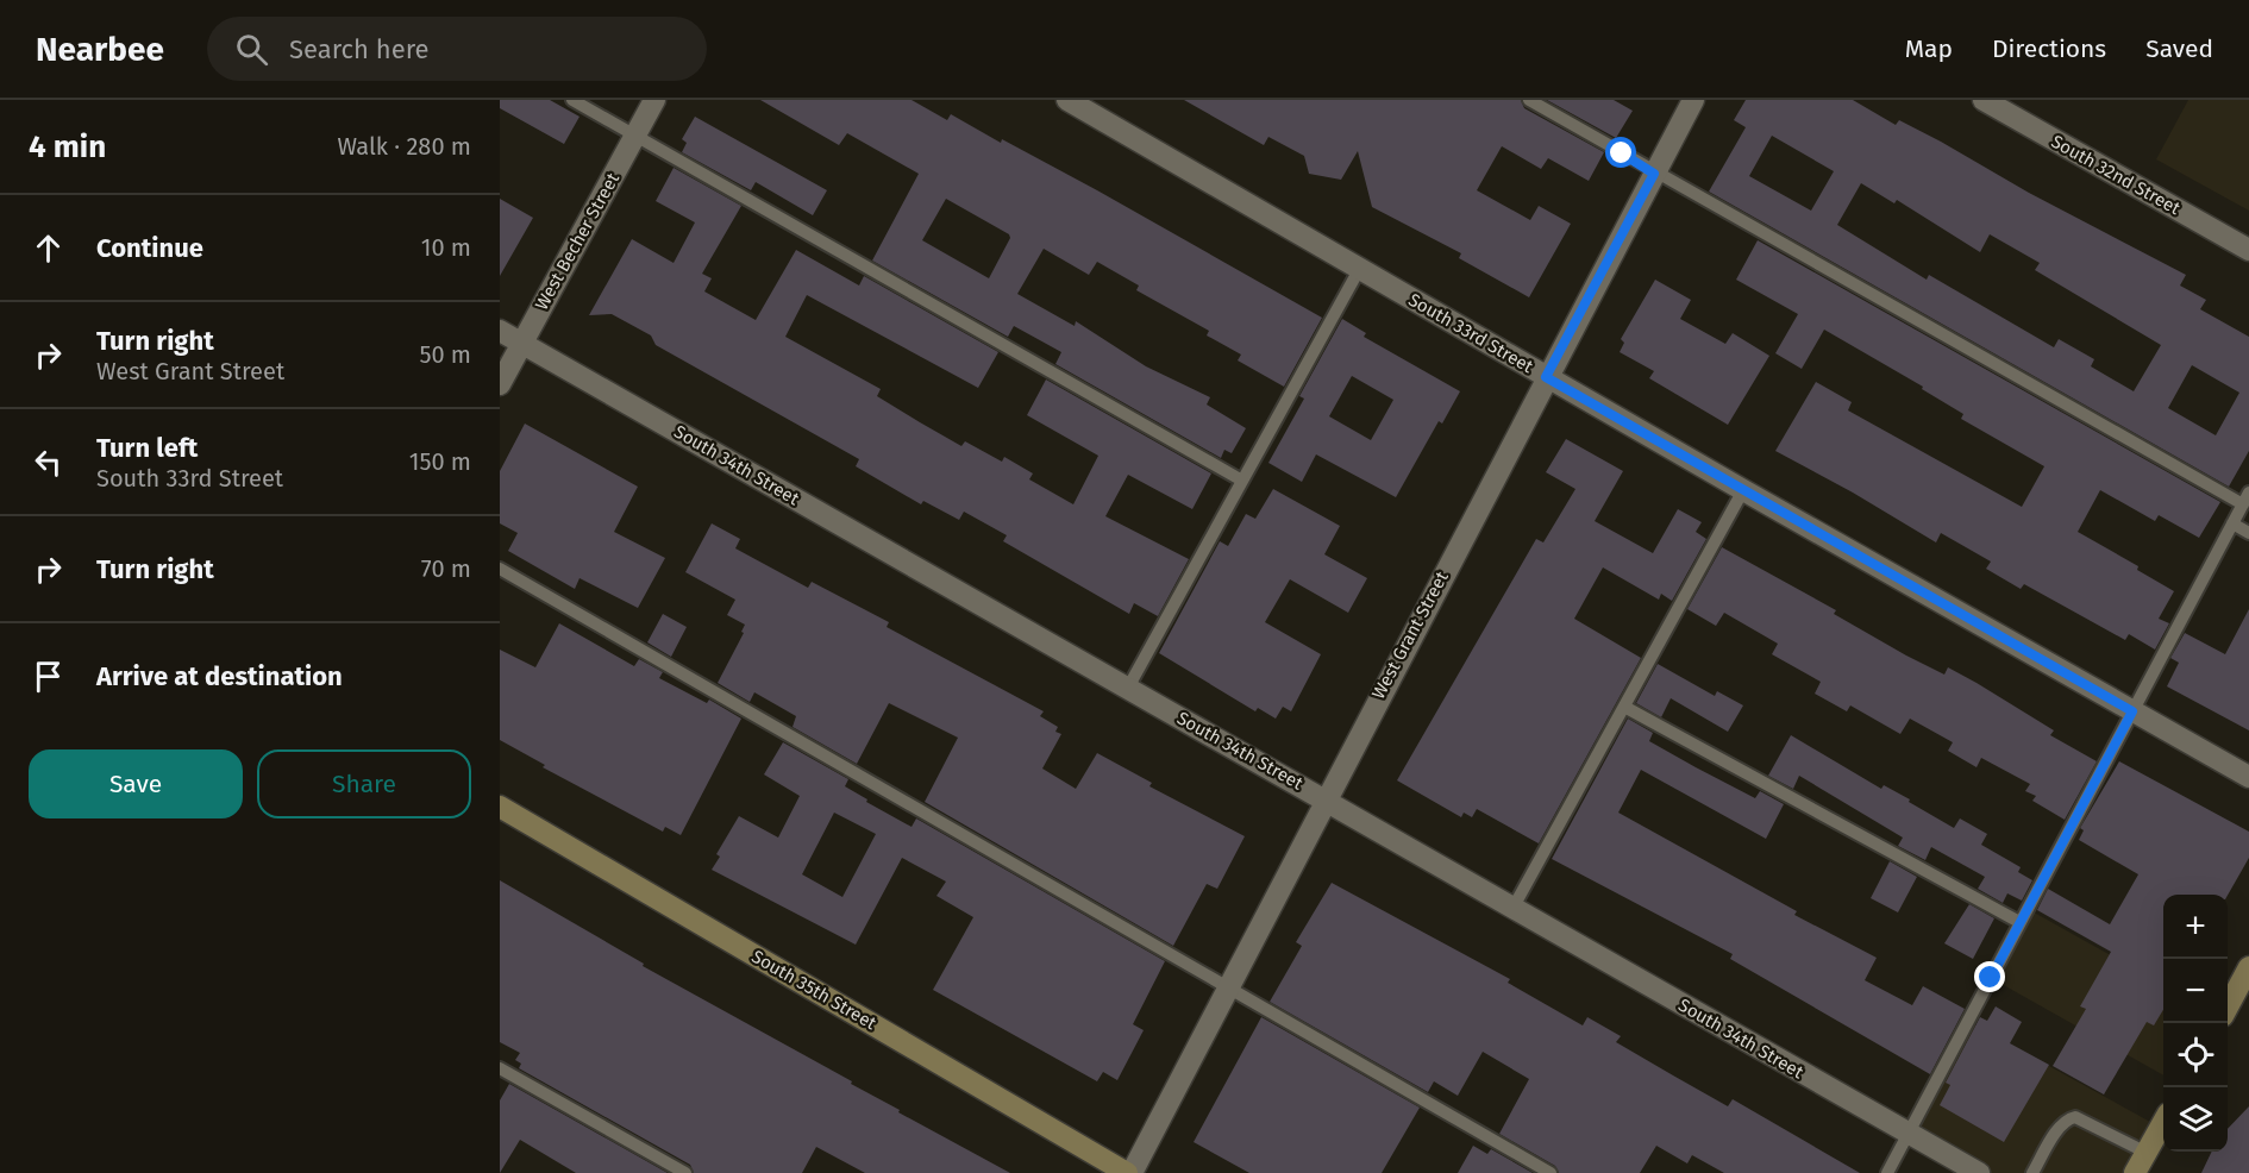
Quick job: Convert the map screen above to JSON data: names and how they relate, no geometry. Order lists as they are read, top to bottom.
{
  "streets": {
    "main road": ["South 35th Street"],
    "street": [
      "South 32nd Street",
      "West Becher Street",
      "South 33rd Street",
      "South 34th Street",
      "West Grant Street"
    ]
  },
  "crossings": [
    ["West Becher Street", "South 34th Street"],
    ["South 33rd Street", "West Grant Street"],
    ["South 34th Street", "West Grant Street"],
    ["West Grant Street", "South 35th Street"]
  ],
  "page": {
    "header": "Nearbee",
    "search": "Search here",
    "nav": ["Map", "Directions", "Saved"],
    "heading": ["4 min", "Walk · 280 m"],
    "list": [
      ["Continue", "10 m"],
      ["Turn right", "West Grant Street", "50 m"],
      ["Turn left", "South 33rd Street", "150 m"],
      ["Turn right", "70 m"],
      "Arrive at destination"
    ],
    "buttons": ["Save", "Share"],
    "map_buttons": ["+", "−"]
  }
}
